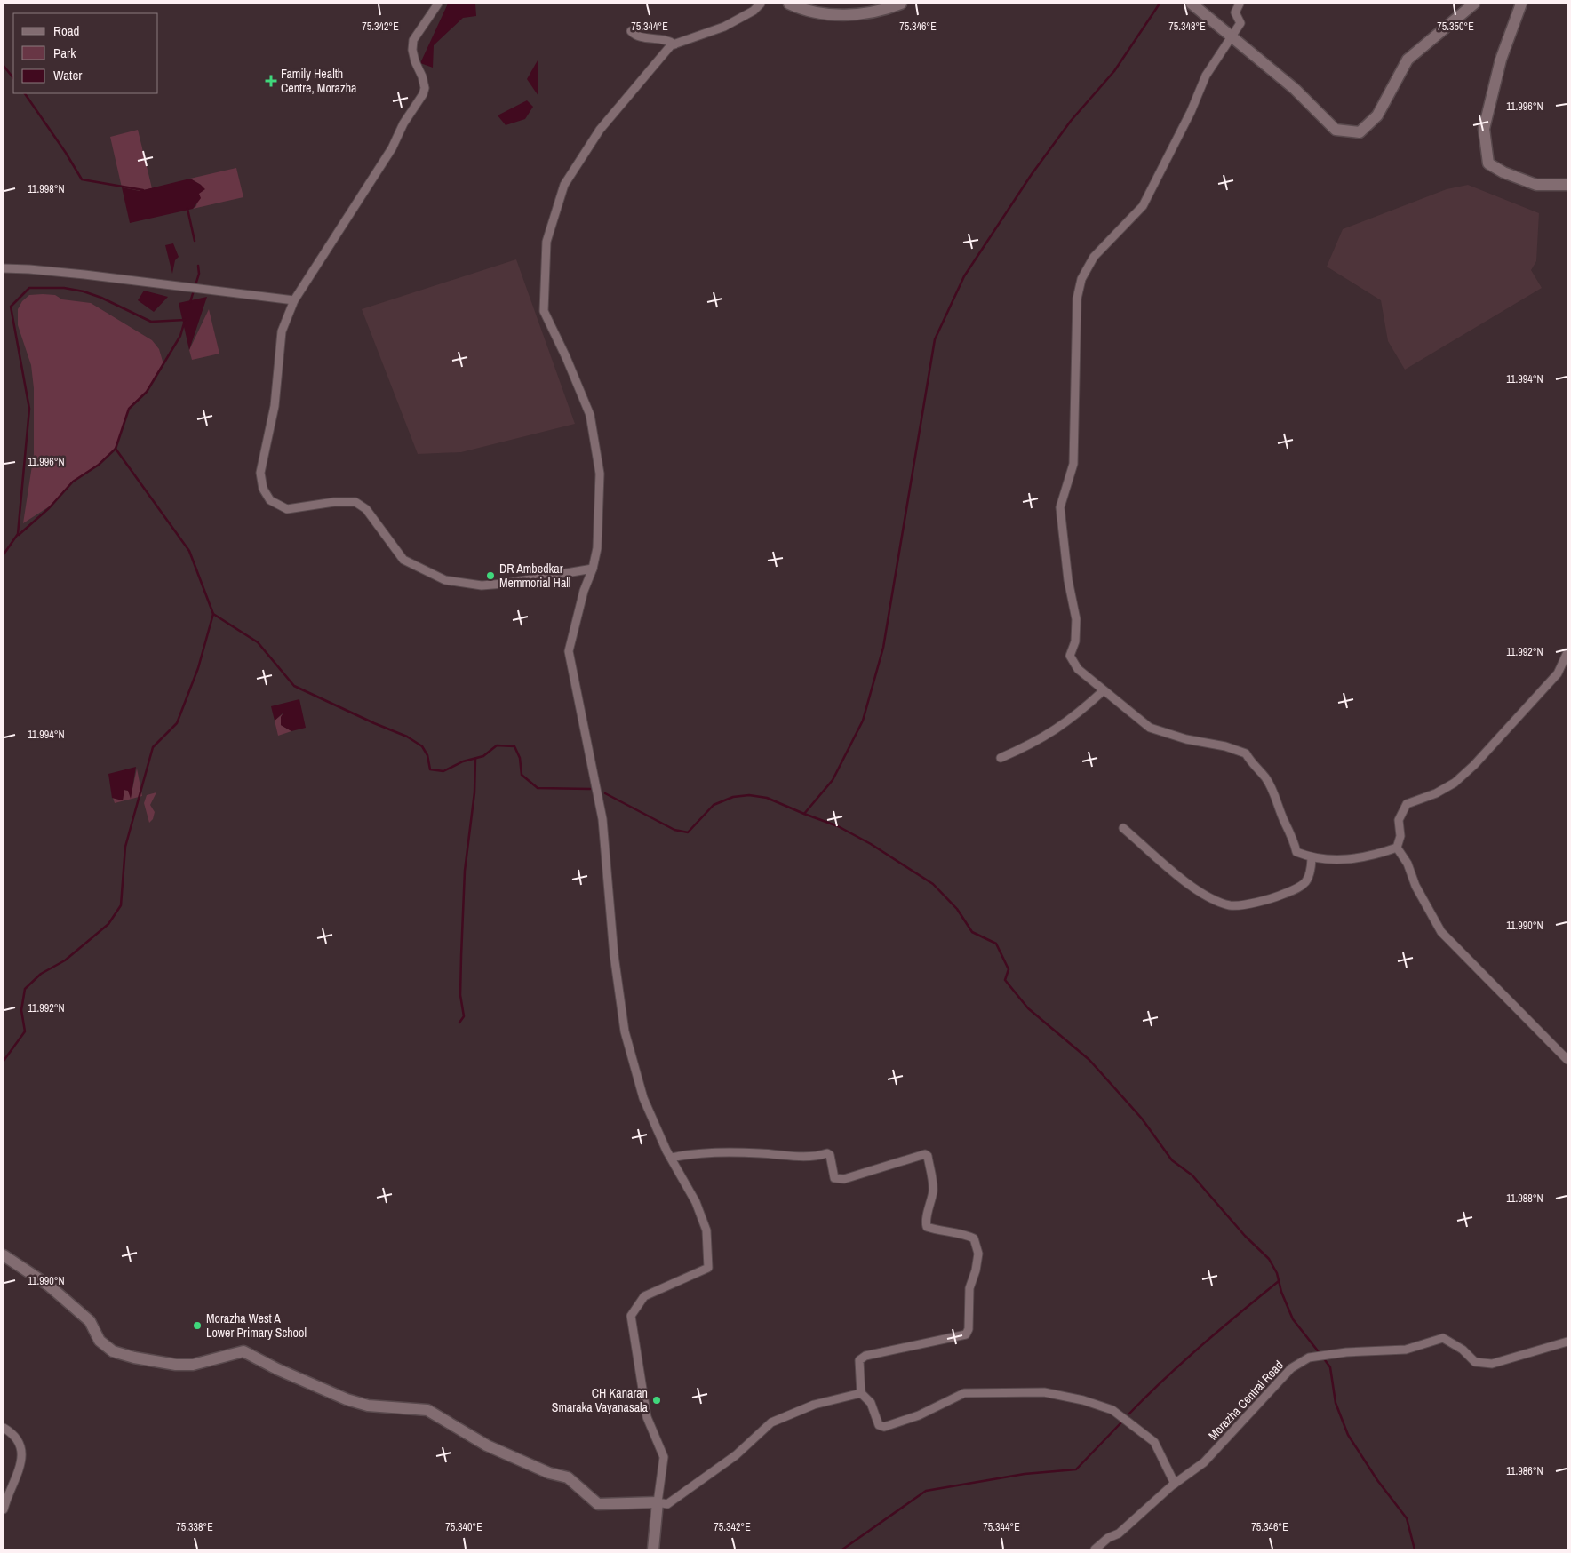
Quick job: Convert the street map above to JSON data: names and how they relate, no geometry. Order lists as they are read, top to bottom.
{
  "streets": {
    "street": ["Morazha Central Road"]
  },
  "places": {
    "health": ["Family Health Centre, Morazha"],
    "other": ["DR Ambedkar Memmorial Hall", "Morazha West A Lower Primary School", "CH Kanaran Smaraka Vayanasala"]
  },
  "legend": ["Road", "Park", "Water"],
  "coordinates": [
    "75.342°E",
    "75.344°E",
    "75.346°E",
    "75.348°E",
    "75.350°E",
    "11.996°N",
    "11.998°N",
    "11.994°N",
    "11.992°N",
    "11.990°N",
    "11.988°N",
    "11.986°N",
    "75.338°E",
    "75.340°E"
  ]
}
